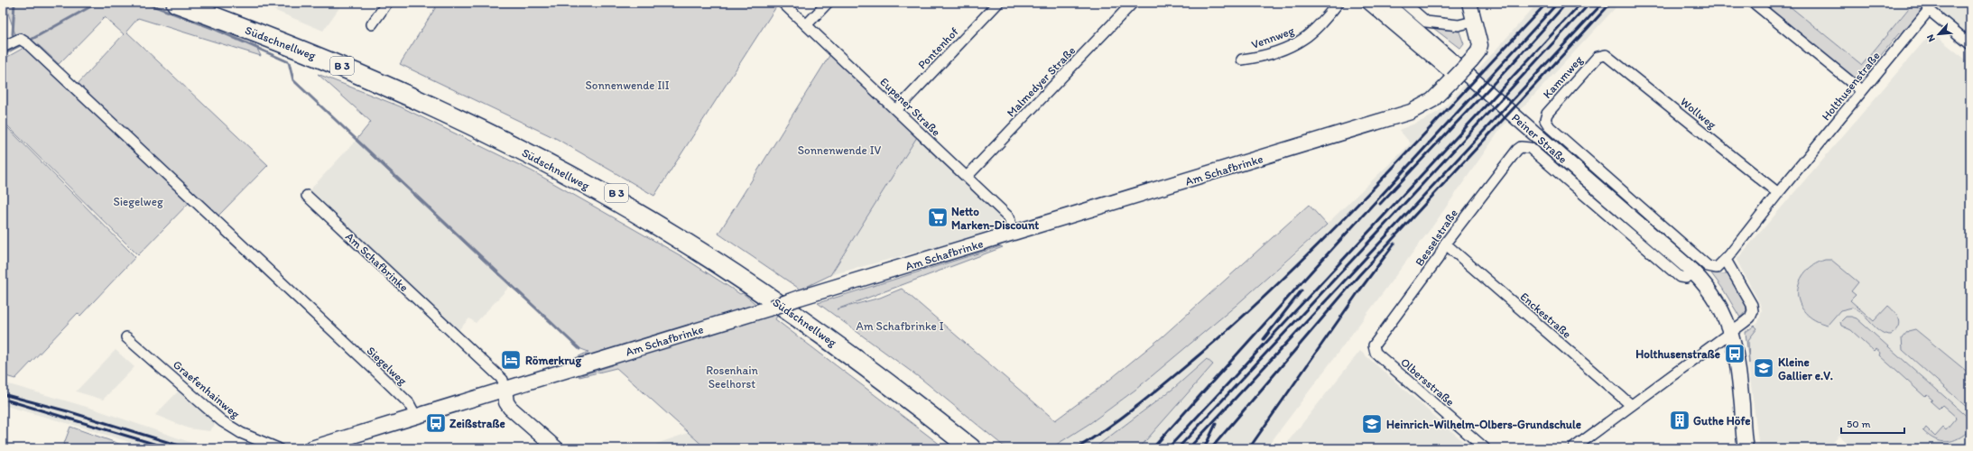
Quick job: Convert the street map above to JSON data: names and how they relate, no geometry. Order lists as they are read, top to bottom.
{
  "streets": {
    "highway": ["Südschnellweg", "B 3"],
    "street": [
      "Vennweg",
      "Pontenhof",
      "Kammweg",
      "Malmedyer Straße",
      "Holthusenstraße",
      "Eupener Straße",
      "Wollweg",
      "Peiner Straße",
      "Am Schafbrinke",
      "Besselstraße",
      "Enckestraße",
      "Siegelweg",
      "Olbersstraße",
      "Graefenhainweg"
    ]
  },
  "crossings": [
    ["Pontenhof", "Eupener Straße"],
    ["Kammweg", "Wollweg"],
    ["Kammweg", "Peiner Straße"],
    ["Malmedyer Straße", "Eupener Straße"],
    ["Holthusenstraße", "Wollweg"],
    ["Holthusenstraße", "Peiner Straße"],
    ["Eupener Straße", "Am Schafbrinke"],
    ["Peiner Straße", "Besselstraße"],
    ["Am Schafbrinke", "Siegelweg"],
    ["Besselstraße", "Enckestraße"],
    ["Besselstraße", "Olbersstraße"]
  ],
  "parks": [
    "Sonnenwende III",
    "Sonnenwende IV",
    "Siegelweg",
    "Am Schafbrinke I",
    "Rosenhain Seelhorst"
  ],
  "places": {
    "supermarket": ["Netto Marken-Discount"],
    "bus stop": ["Holthusenstraße", "Zeißstraße"],
    "hotel": ["Römerkrug"],
    "school or university": ["Kleine Gallier e.V.", "Heinrich-Wilhelm-Olbers-Grundschule"],
    "building": ["Guthe Höfe"]
  },
  "scale_bar": "50 m",
  "north": "bottom left"
}
